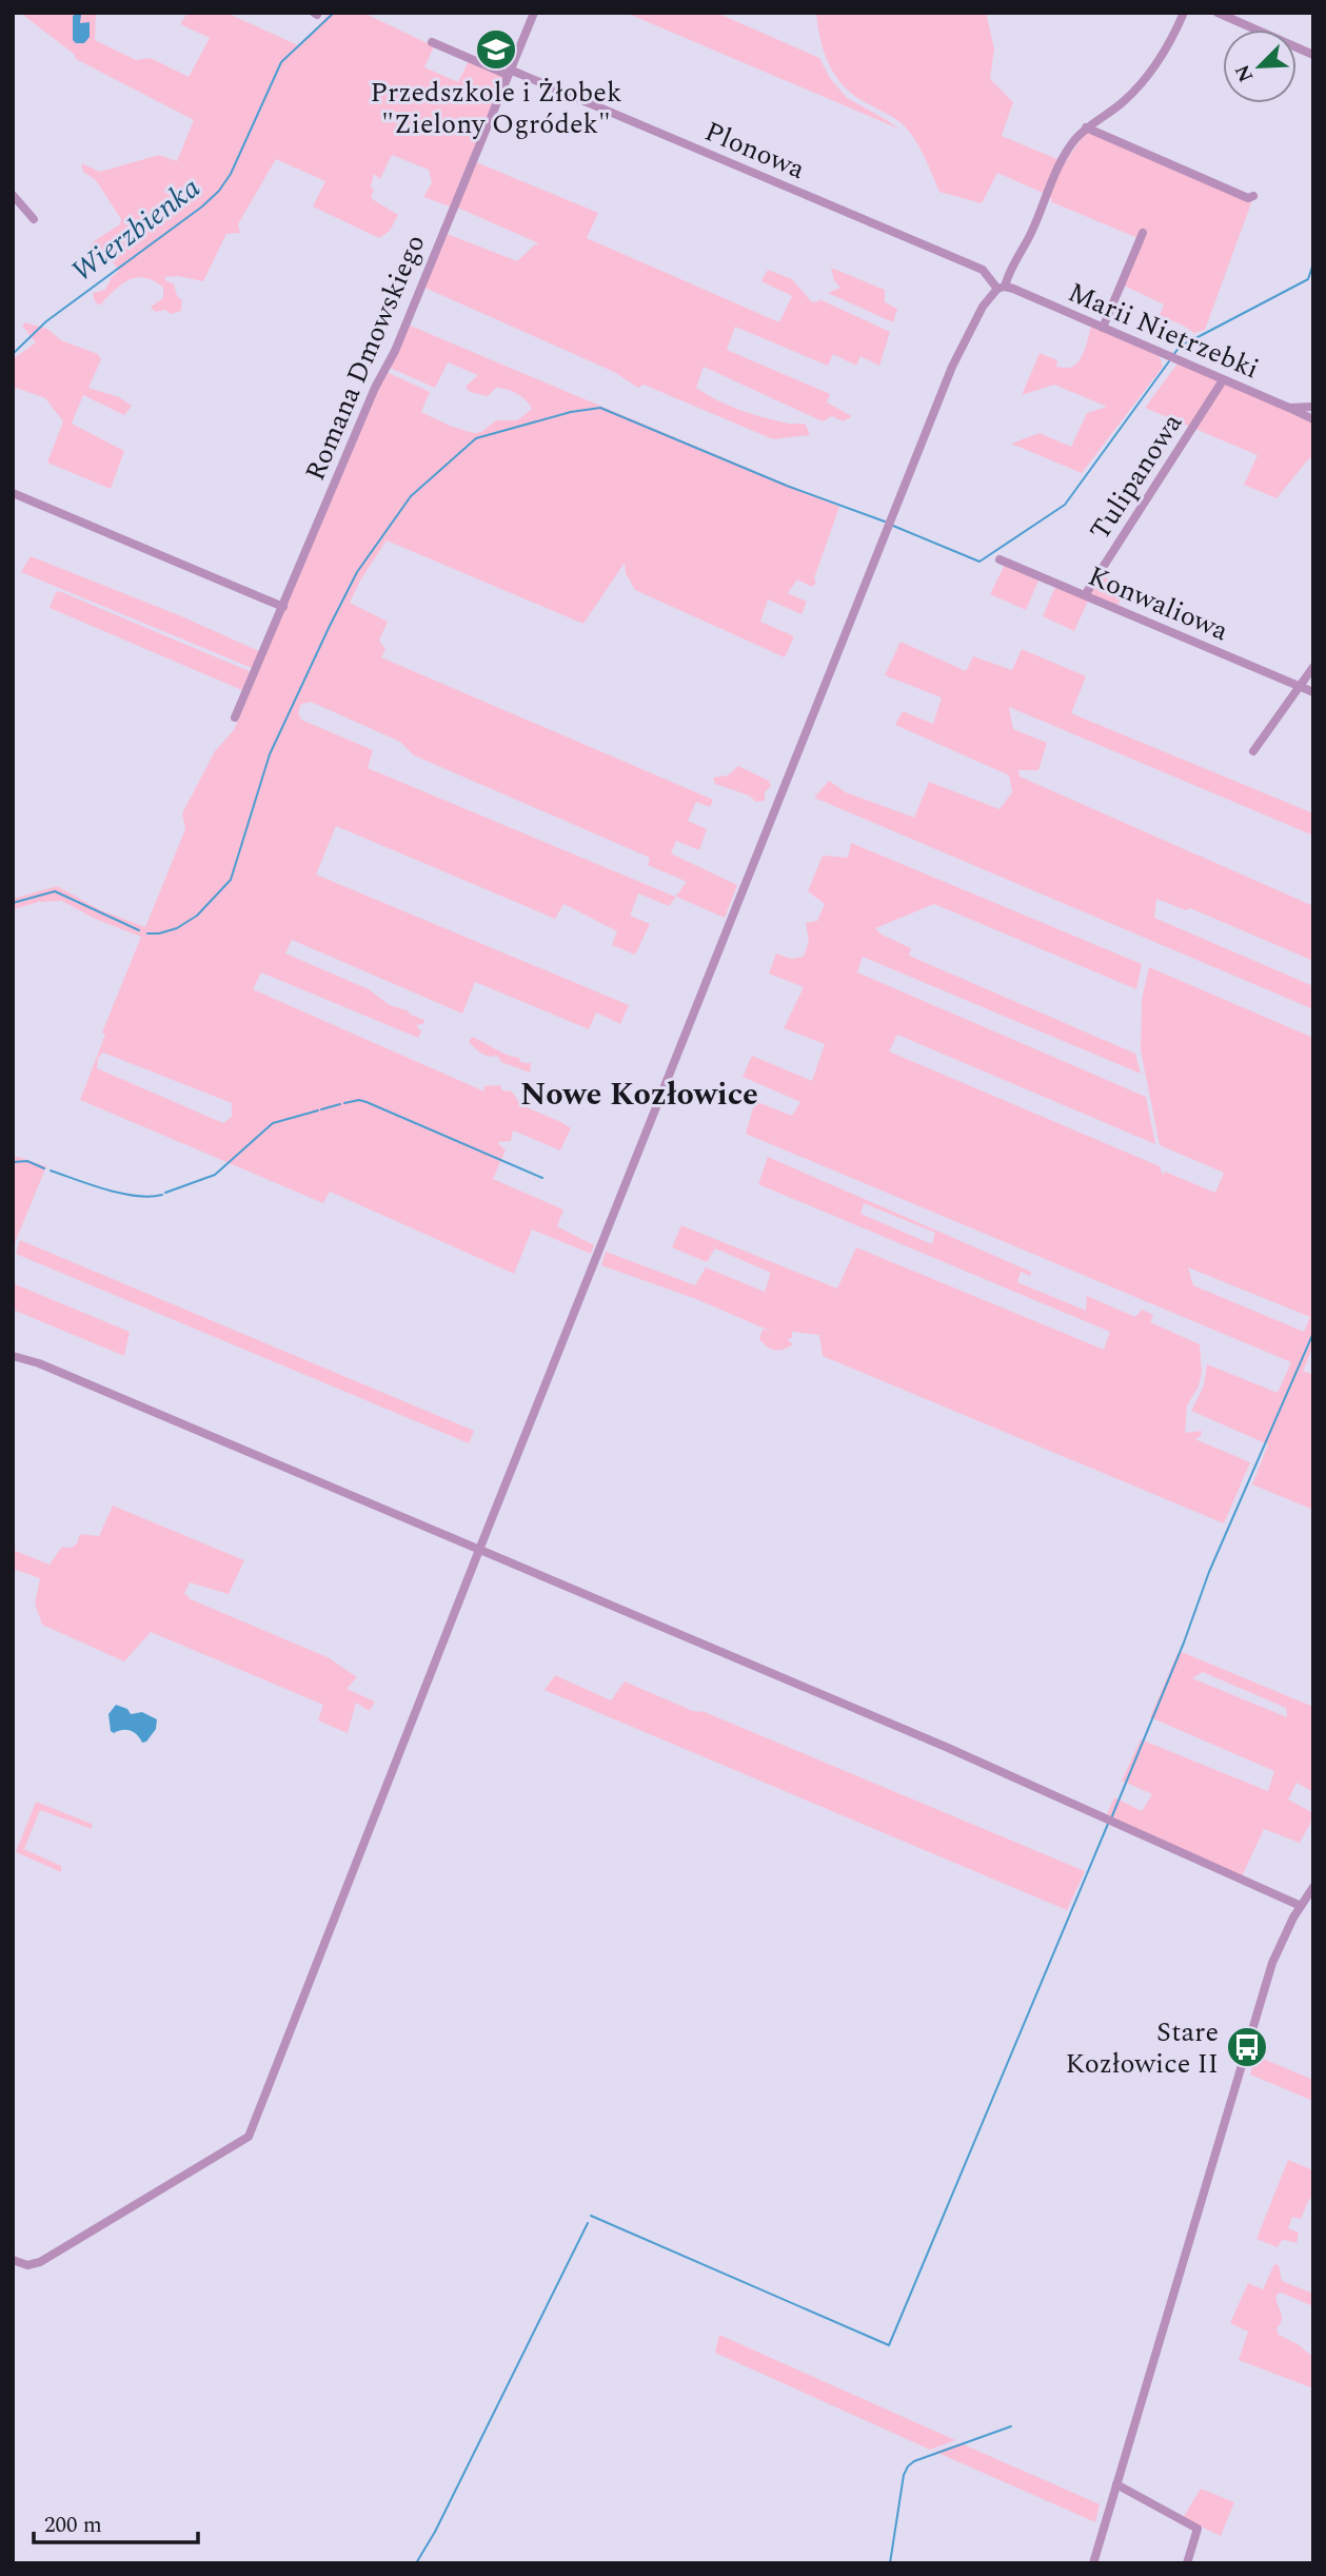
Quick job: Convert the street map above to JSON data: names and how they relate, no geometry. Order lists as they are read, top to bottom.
{
  "streets": {
    "street": [
      "Plonowa",
      "Marii Nietrzebki",
      "Romana Dmowskiego",
      "Tulipanowa",
      "Konwaliowa"
    ]
  },
  "crossings": [
    ["Plonowa", "Marii Nietrzebki"],
    ["Plonowa", "Romana Dmowskiego"],
    ["Marii Nietrzebki", "Tulipanowa"],
    ["Tulipanowa", "Konwaliowa"]
  ],
  "districts": ["Nowe Kozłowice"],
  "water": ["Wierzbienka"],
  "places": {
    "school or university": ["Przedszkole i Żłobek \"Zielony Ogródek\""],
    "bus stop": ["Stare Kozłowice II"]
  },
  "scale_bar": "200 m",
  "north": "bottom left"
}
